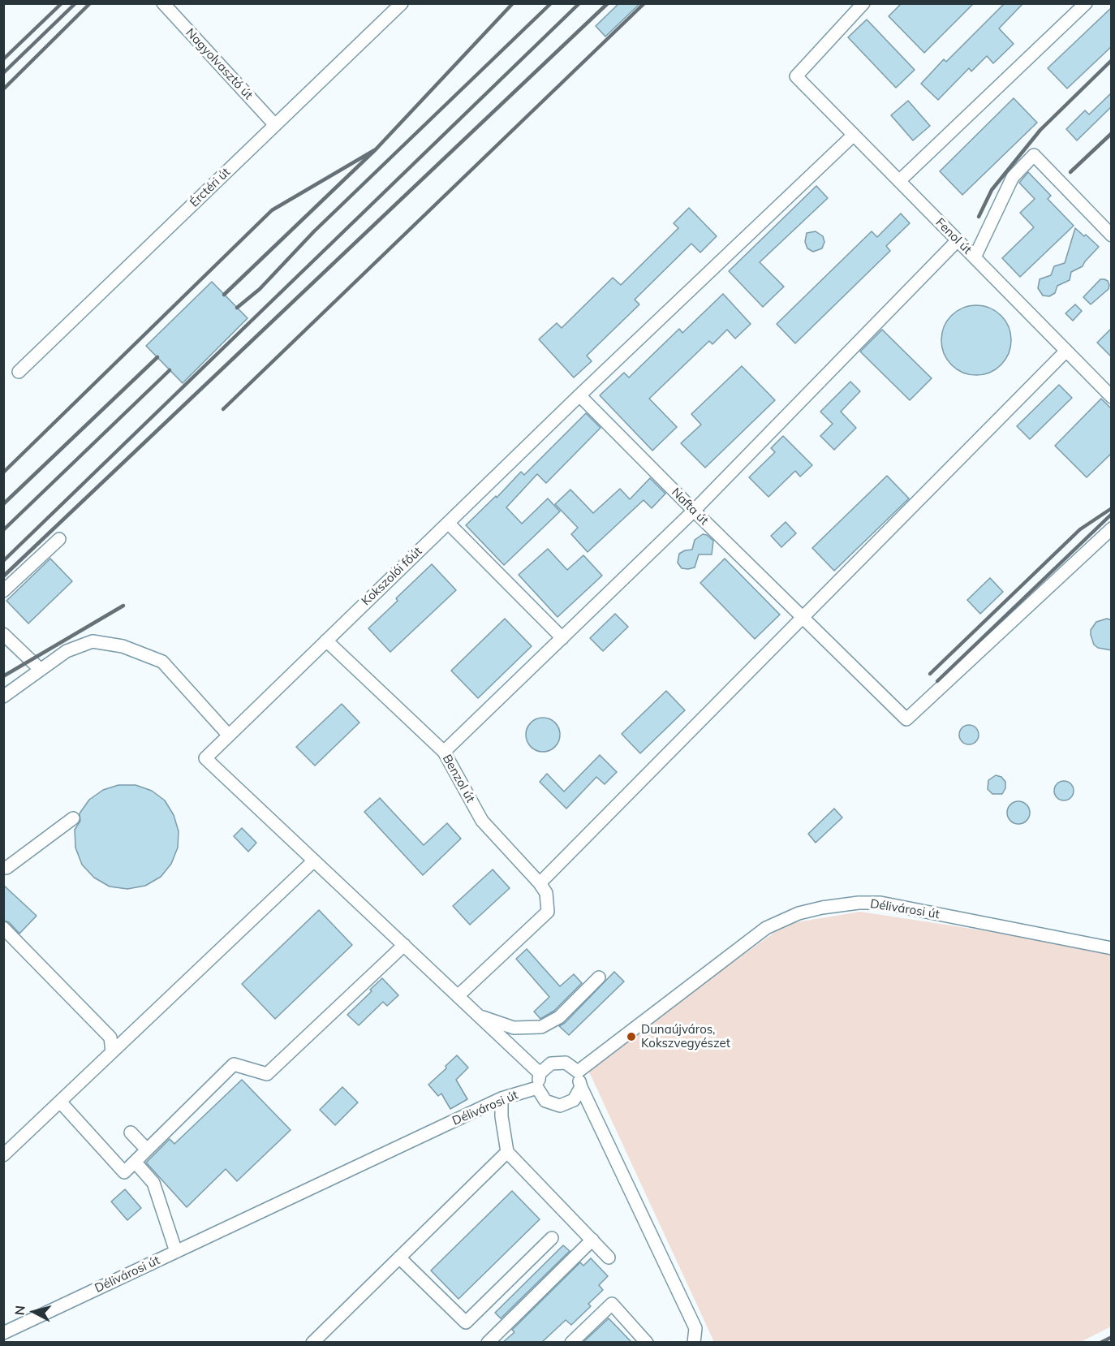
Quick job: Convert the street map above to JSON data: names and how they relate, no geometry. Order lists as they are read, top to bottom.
{
  "streets": {
    "street": [
      "Nagyolvasztó út",
      "Érctéri út",
      "Fenol út",
      "Nafta út",
      "Kokszolói főút",
      "Benzol út",
      "Délivárosi út"
    ]
  },
  "crossings": [
    ["Nagyolvasztó út", "Érctéri út"],
    ["Fenol út", "Kokszolói főút"],
    ["Nafta út", "Kokszolói főút"],
    ["Kokszolói főút", "Benzol út"]
  ],
  "places": ["Dunaújváros, Kokszvegyészet"],
  "north": "left"
}
